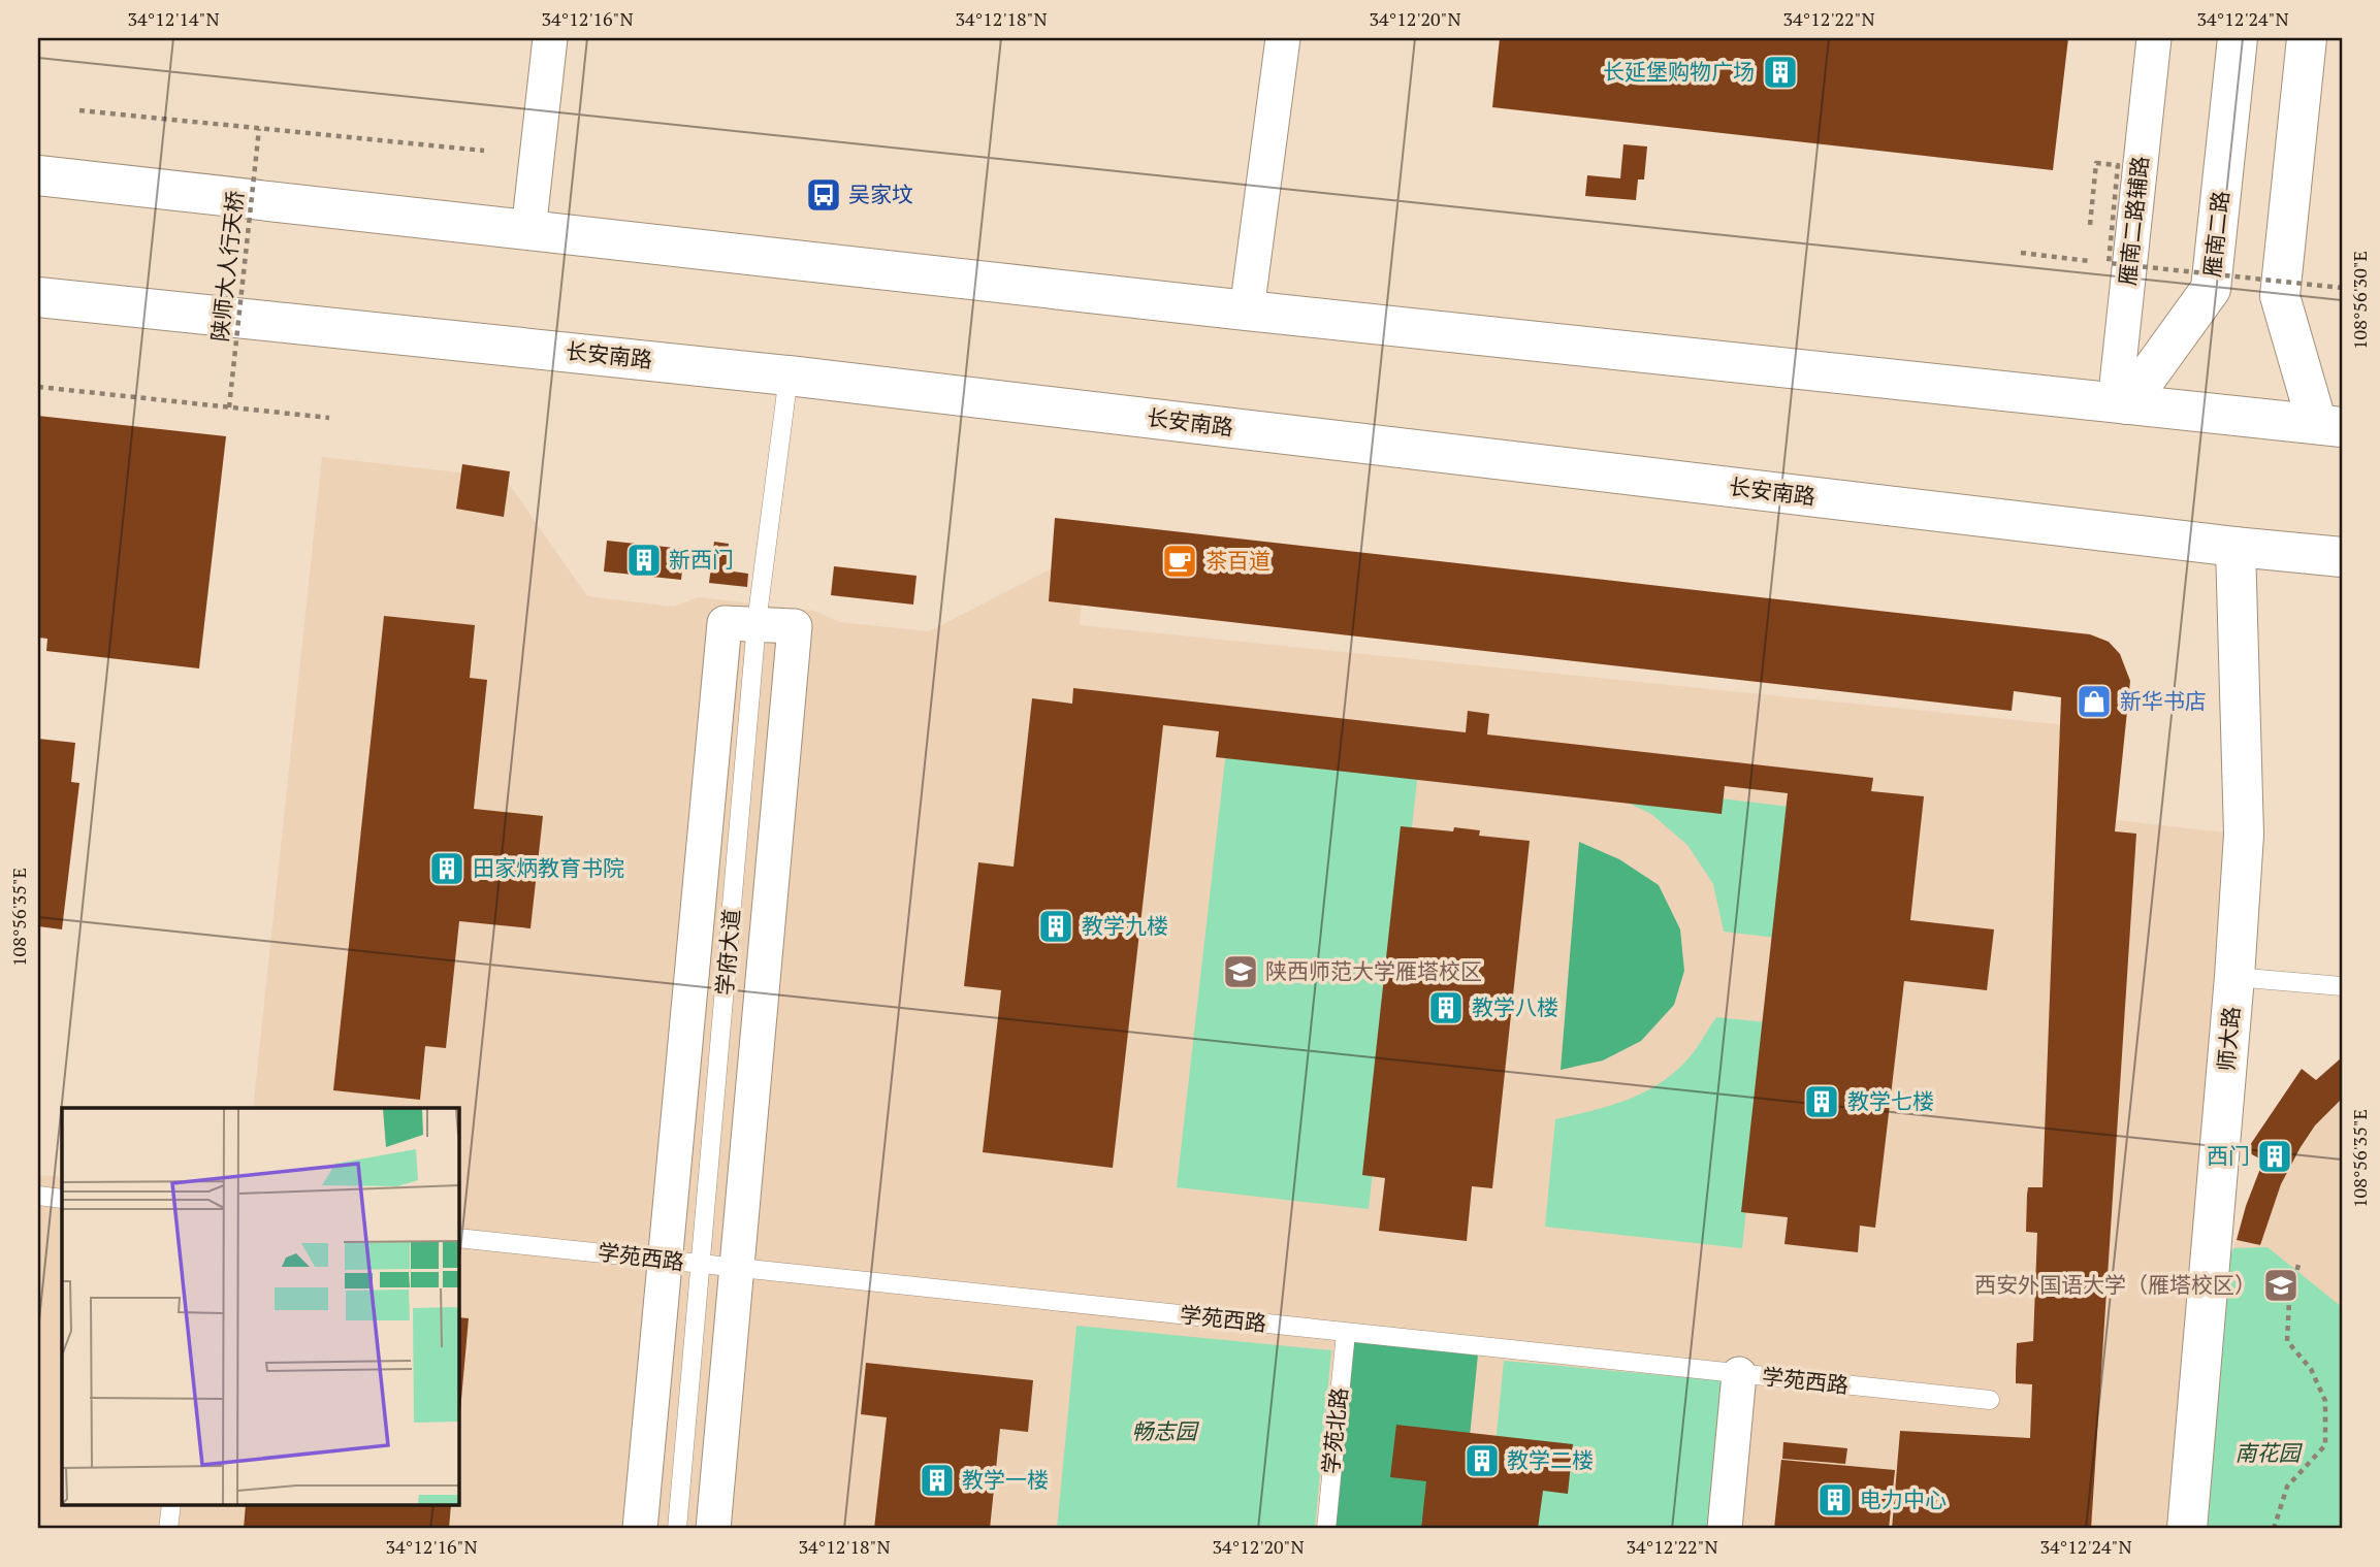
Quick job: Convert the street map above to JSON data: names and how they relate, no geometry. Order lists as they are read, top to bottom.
{
  "streets": {
    "main road": ["雁南二路", "长安南路", "师大路"],
    "street": ["雁南二路辅路"],
    "lane": ["学府大道", "学苑西路", "学苑北路"],
    "path": ["陕师大人行天桥"]
  },
  "crossings": [
    ["雁南二路辅路", "雁南二路"],
    ["长安南路", "学府大道"],
    ["长安南路", "师大路"],
    ["学府大道", "学苑西路"],
    ["学苑西路", "学苑北路"]
  ],
  "parks": ["畅志园", "南花园"],
  "places": {
    "building": [
      "长延堡购物广场",
      "新西门",
      "田家炳教育书院",
      "教学九楼",
      "教学八楼",
      "教学七楼",
      "西门",
      "教学二楼",
      "教学一楼",
      "电力中心"
    ],
    "bus stop": ["吴家坟"],
    "cafe": ["茶百道"],
    "shop": ["新华书店"],
    "school or university": ["陕西师范大学雁塔校区", "西安外国语大学（雁塔校区）"]
  },
  "coordinates": [
    "34°12'14\"N",
    "34°12'16\"N",
    "34°12'18\"N",
    "34°12'20\"N",
    "34°12'22\"N",
    "34°12'24\"N",
    "108°56'30\"E",
    "108°56'35\"E"
  ]
}
